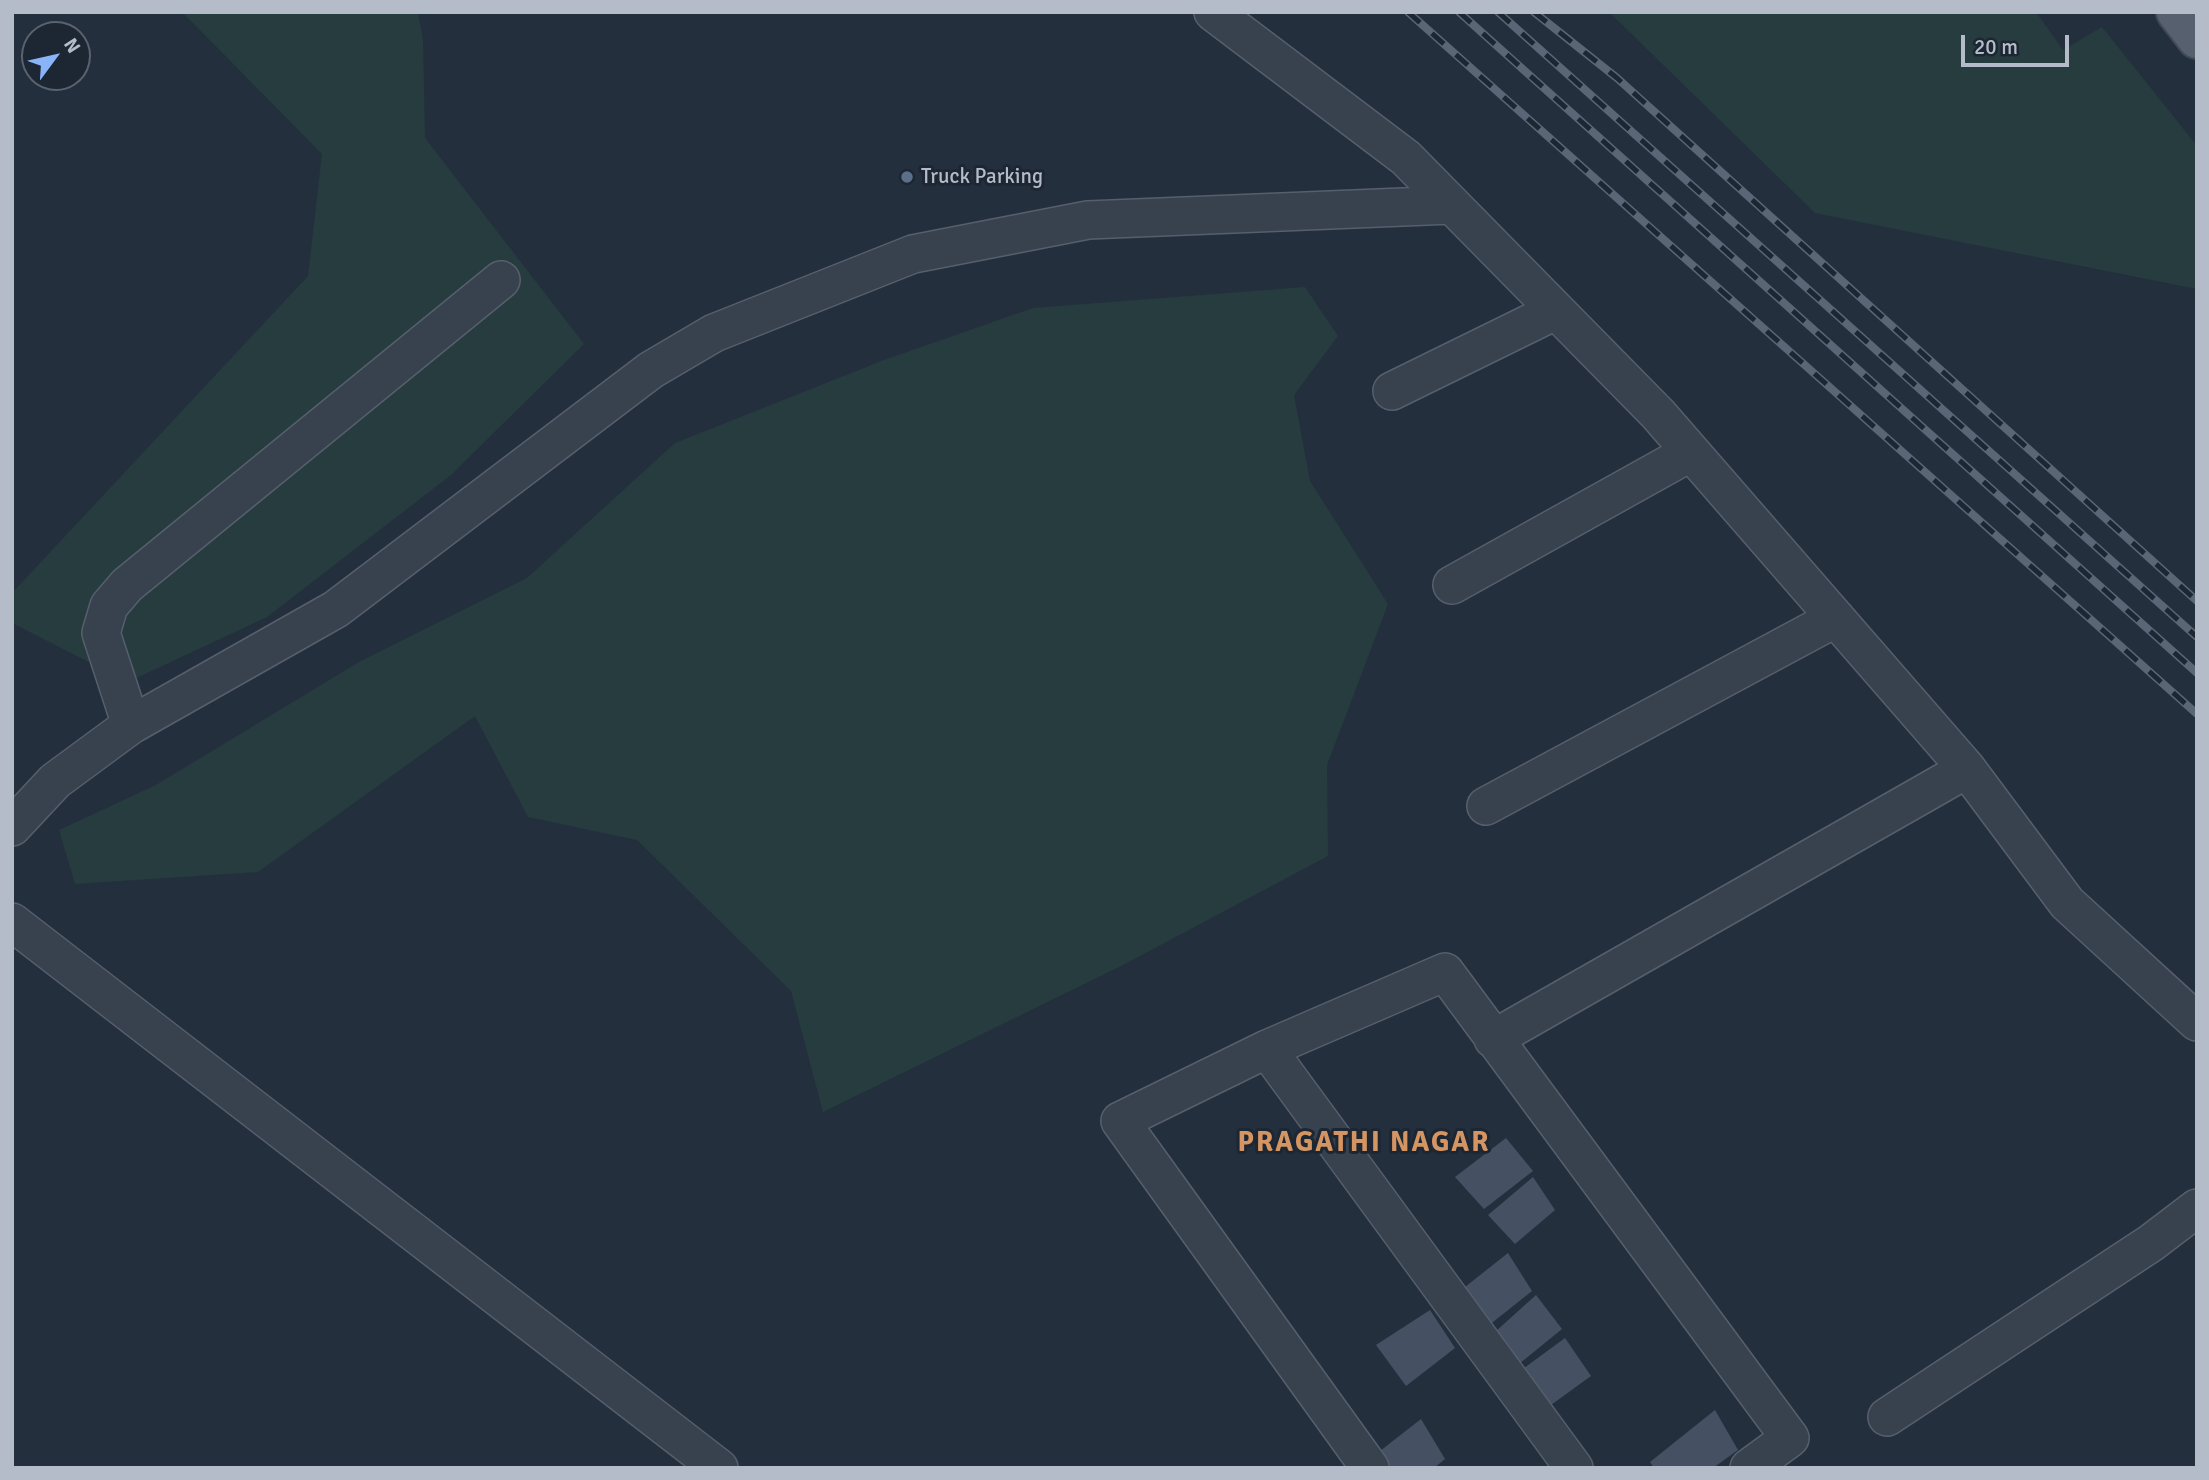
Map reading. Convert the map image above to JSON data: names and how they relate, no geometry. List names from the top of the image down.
{
  "districts": ["PRAGATHI NAGAR"],
  "places": ["Truck Parking"],
  "scale_bar": "20 m",
  "north": "top right"
}
